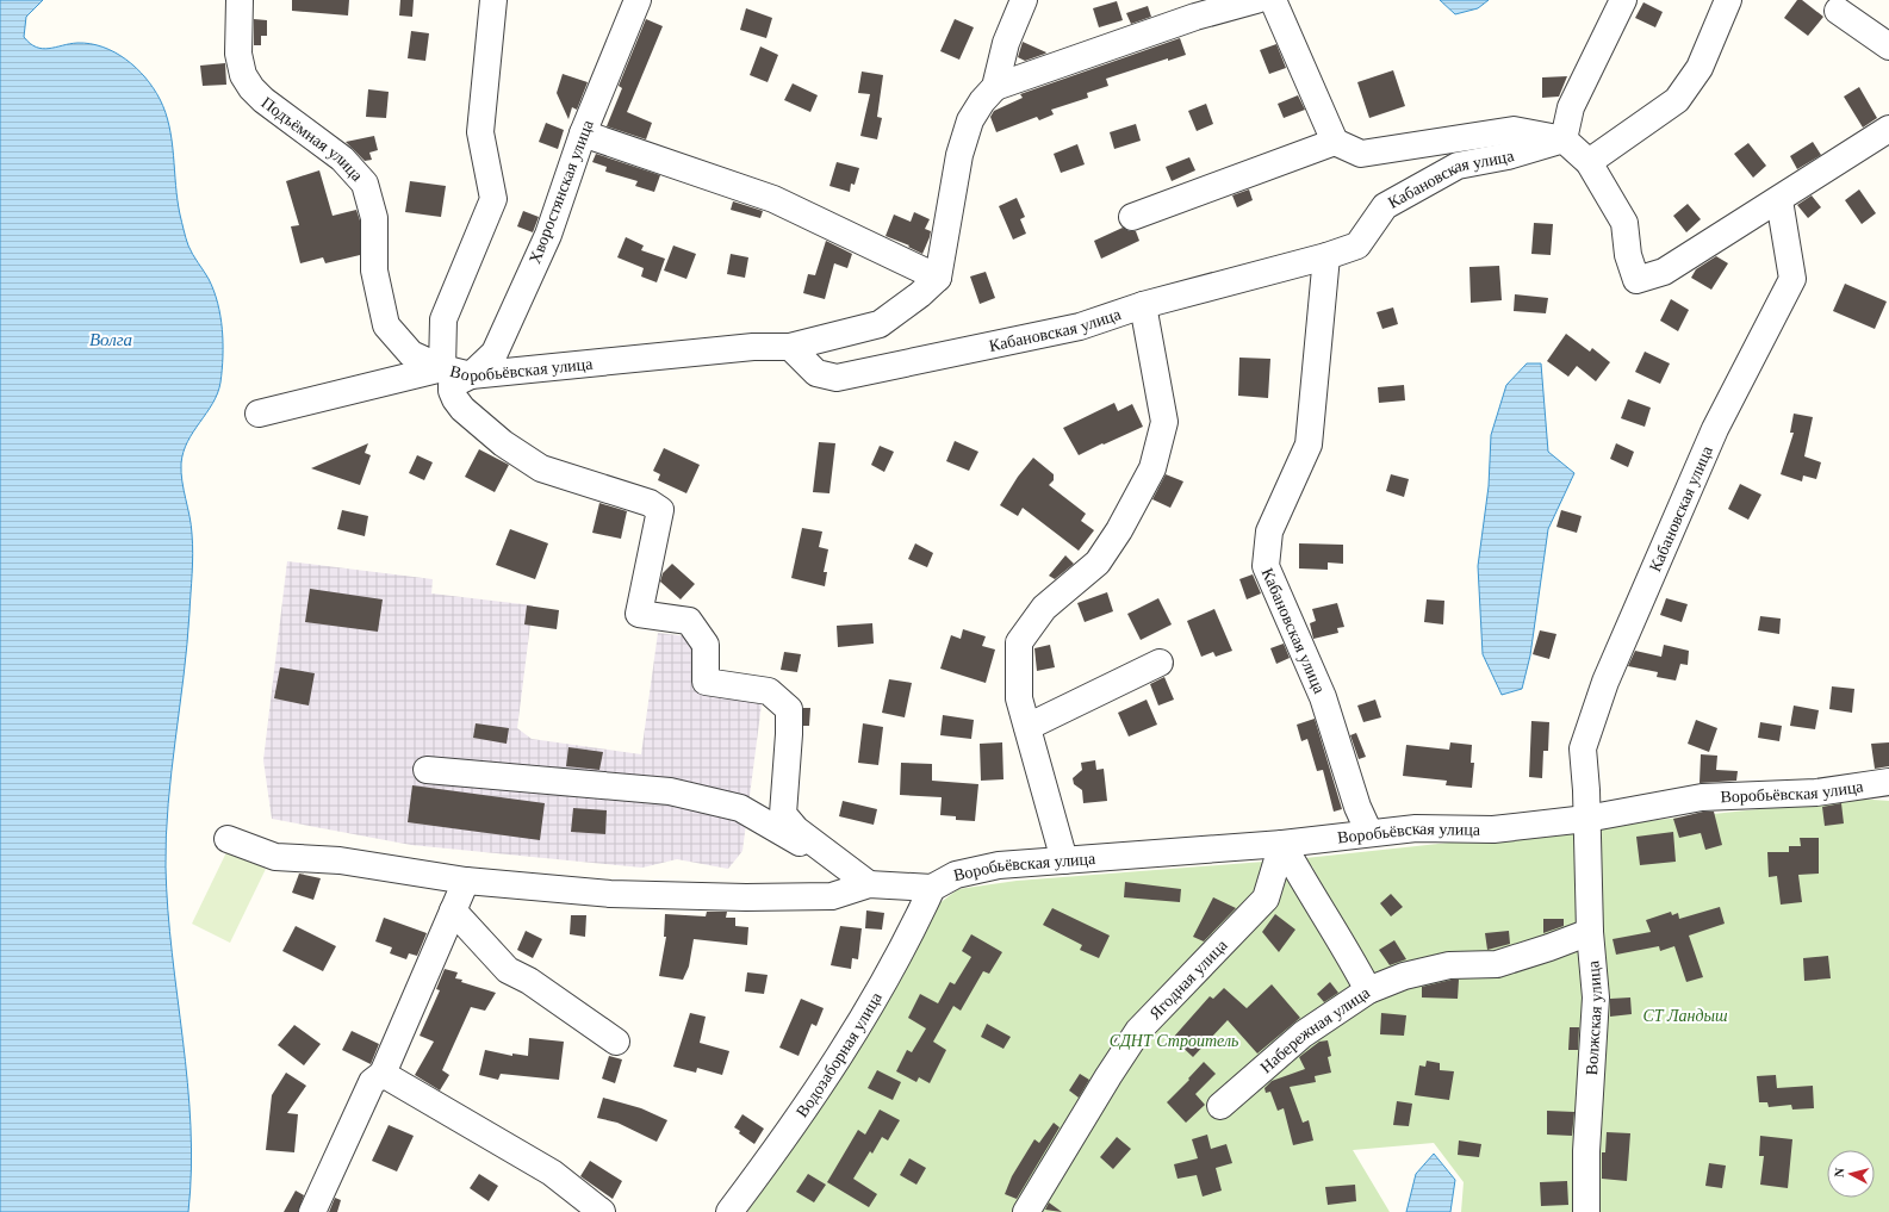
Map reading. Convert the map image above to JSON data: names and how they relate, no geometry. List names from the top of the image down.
{
  "streets": {
    "street": [
      "Подъёмная улица",
      "Кабановская улица",
      "Хворостянская улица",
      "Воробьёвская улица",
      "Ягодная улица",
      "Волжская улица",
      "Набережная улица",
      "Водозаборная улица"
    ]
  },
  "crossings": [
    ["Подъёмная улица", "Воробьёвская улица"],
    ["Кабановская улица", "Воробьёвская улица"],
    ["Кабановская улица", "Волжская улица"],
    ["Хворостянская улица", "Воробьёвская улица"],
    ["Воробьёвская улица", "Ягодная улица"],
    ["Воробьёвская улица", "Волжская улица"],
    ["Воробьёвская улица", "Набережная улица"],
    ["Воробьёвская улица", "Водозаборная улица"],
    ["Ягодная улица", "Набережная улица"]
  ],
  "water": ["Волга"],
  "parks": ["СТ Ландыш", "СДНТ Строитель"],
  "north": "left"
}
